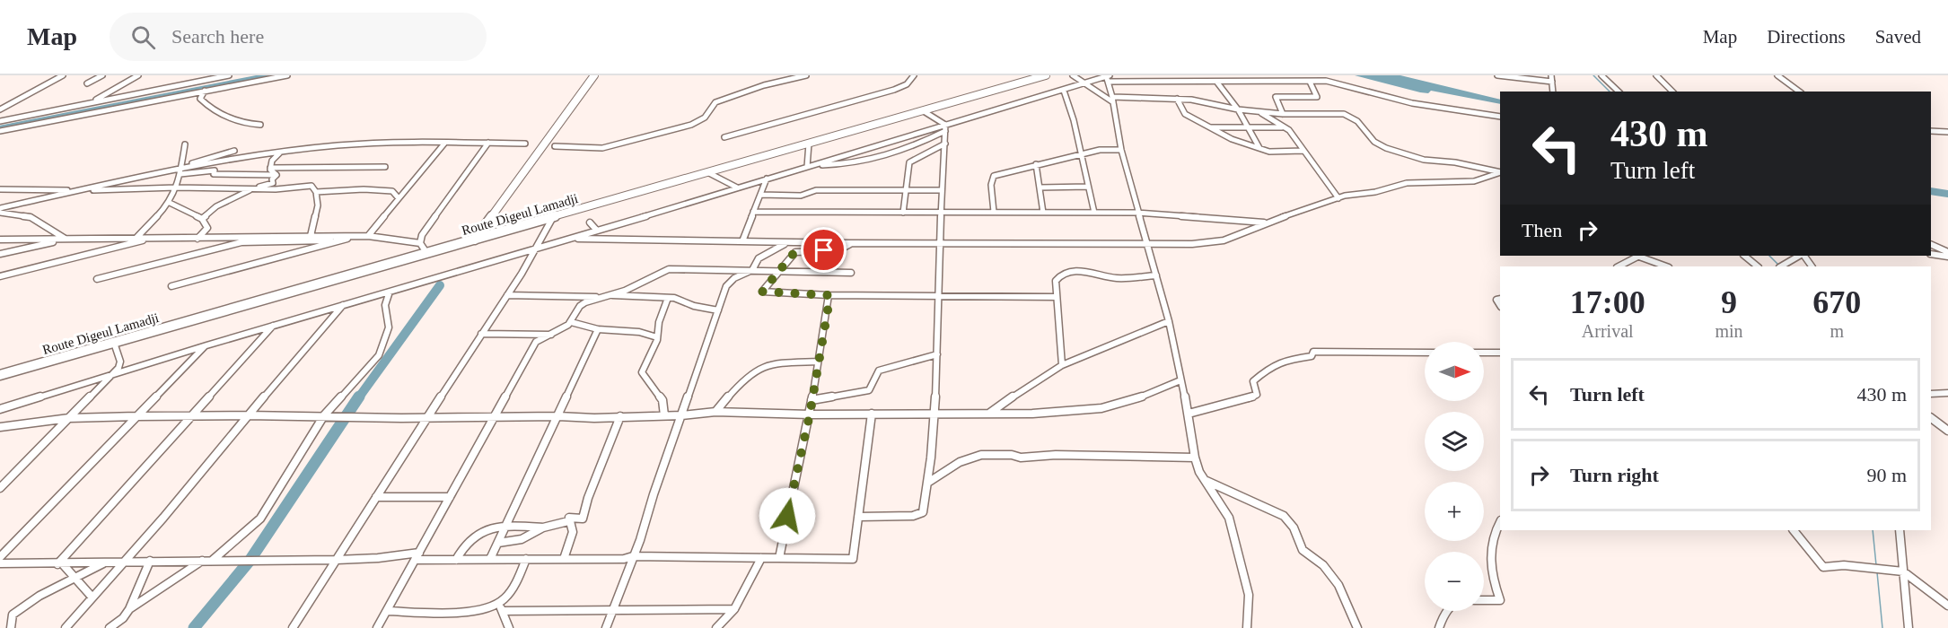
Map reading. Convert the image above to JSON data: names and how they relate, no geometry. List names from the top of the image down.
{
  "streets": {
    "main road": ["Route Digeul Lamadji"]
  },
  "north": "right",
  "page": {
    "header": "Map",
    "search": "Search here",
    "nav": ["Map", "Directions", "Saved"],
    "turn": ["430 m", "Turn left"],
    "then": "Then",
    "eta": [
      "17:00",
      "Arrival",
      "9",
      "min",
      "670",
      "m"
    ],
    "map_buttons": ["+", "−"],
    "list": [
      {
        "name": "Turn left",
        "value": "430 m"
      },
      {
        "name": "Turn right",
        "value": "90 m"
      }
    ]
  }
}
